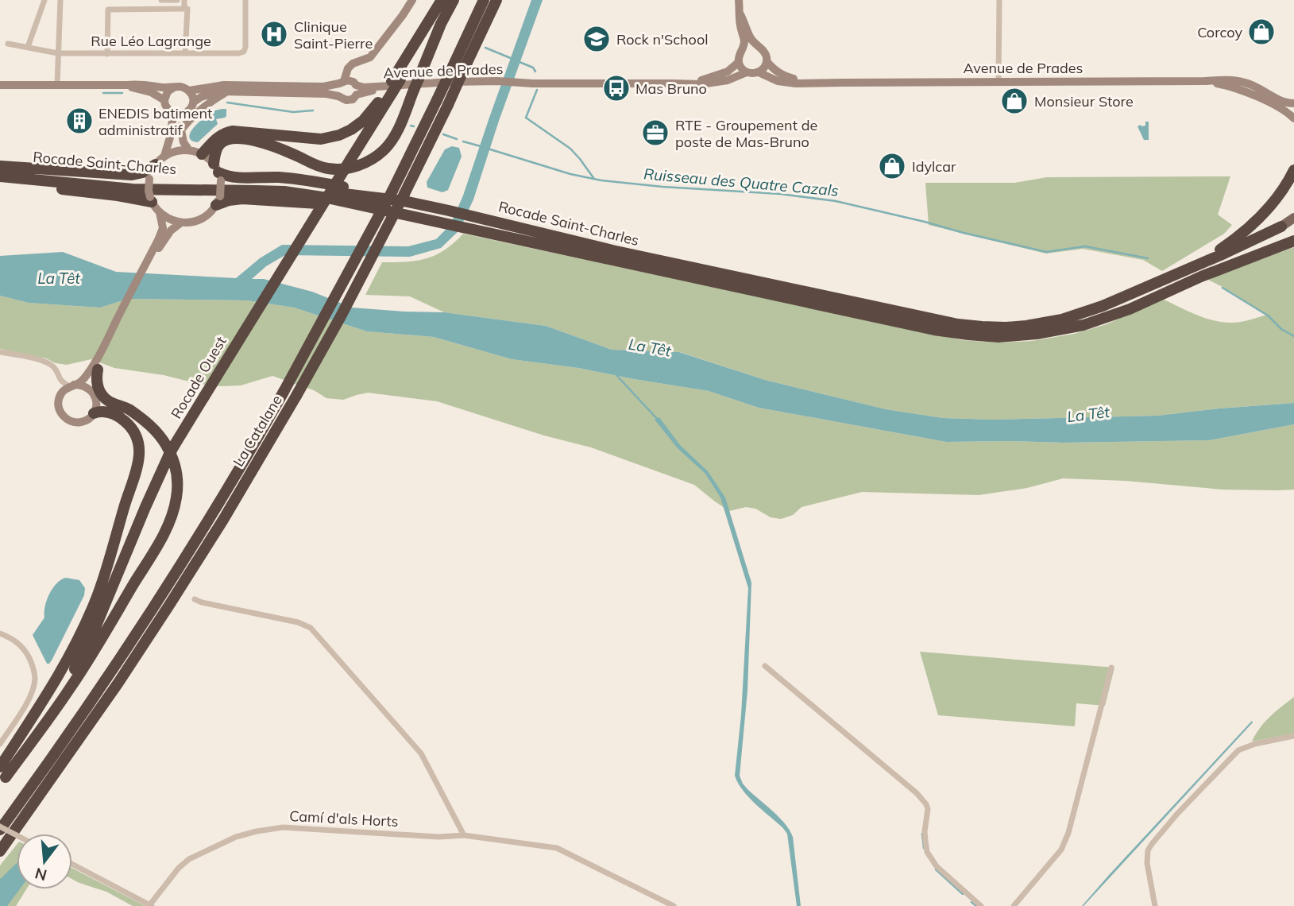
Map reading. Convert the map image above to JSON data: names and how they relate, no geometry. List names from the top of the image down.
{
  "streets": {
    "highway": ["Rocade Saint-Charles", "Rocade Ouest", "La Catalane"],
    "main road": ["Avenue de Prades"],
    "street": ["Rue Léo Lagrange", "Camí d'als Horts"]
  },
  "crossings": [
    ["Avenue de Prades", "Rocade Ouest"],
    ["Rocade Saint-Charles", "La Catalane"]
  ],
  "water": ["Ruisseau des Quatre Cazals", "La Têt"],
  "places": {
    "shop": ["Corcoy", "Monsieur Store", "Idylcar"],
    "hospital": ["Clinique Saint-Pierre"],
    "school or university": ["Rock n'School"],
    "bus stop": ["Mas Bruno"],
    "building": ["ENEDIS batiment administratif"],
    "office": ["RTE - Groupement de poste de Mas-Bruno"]
  },
  "north": "bottom"
}
